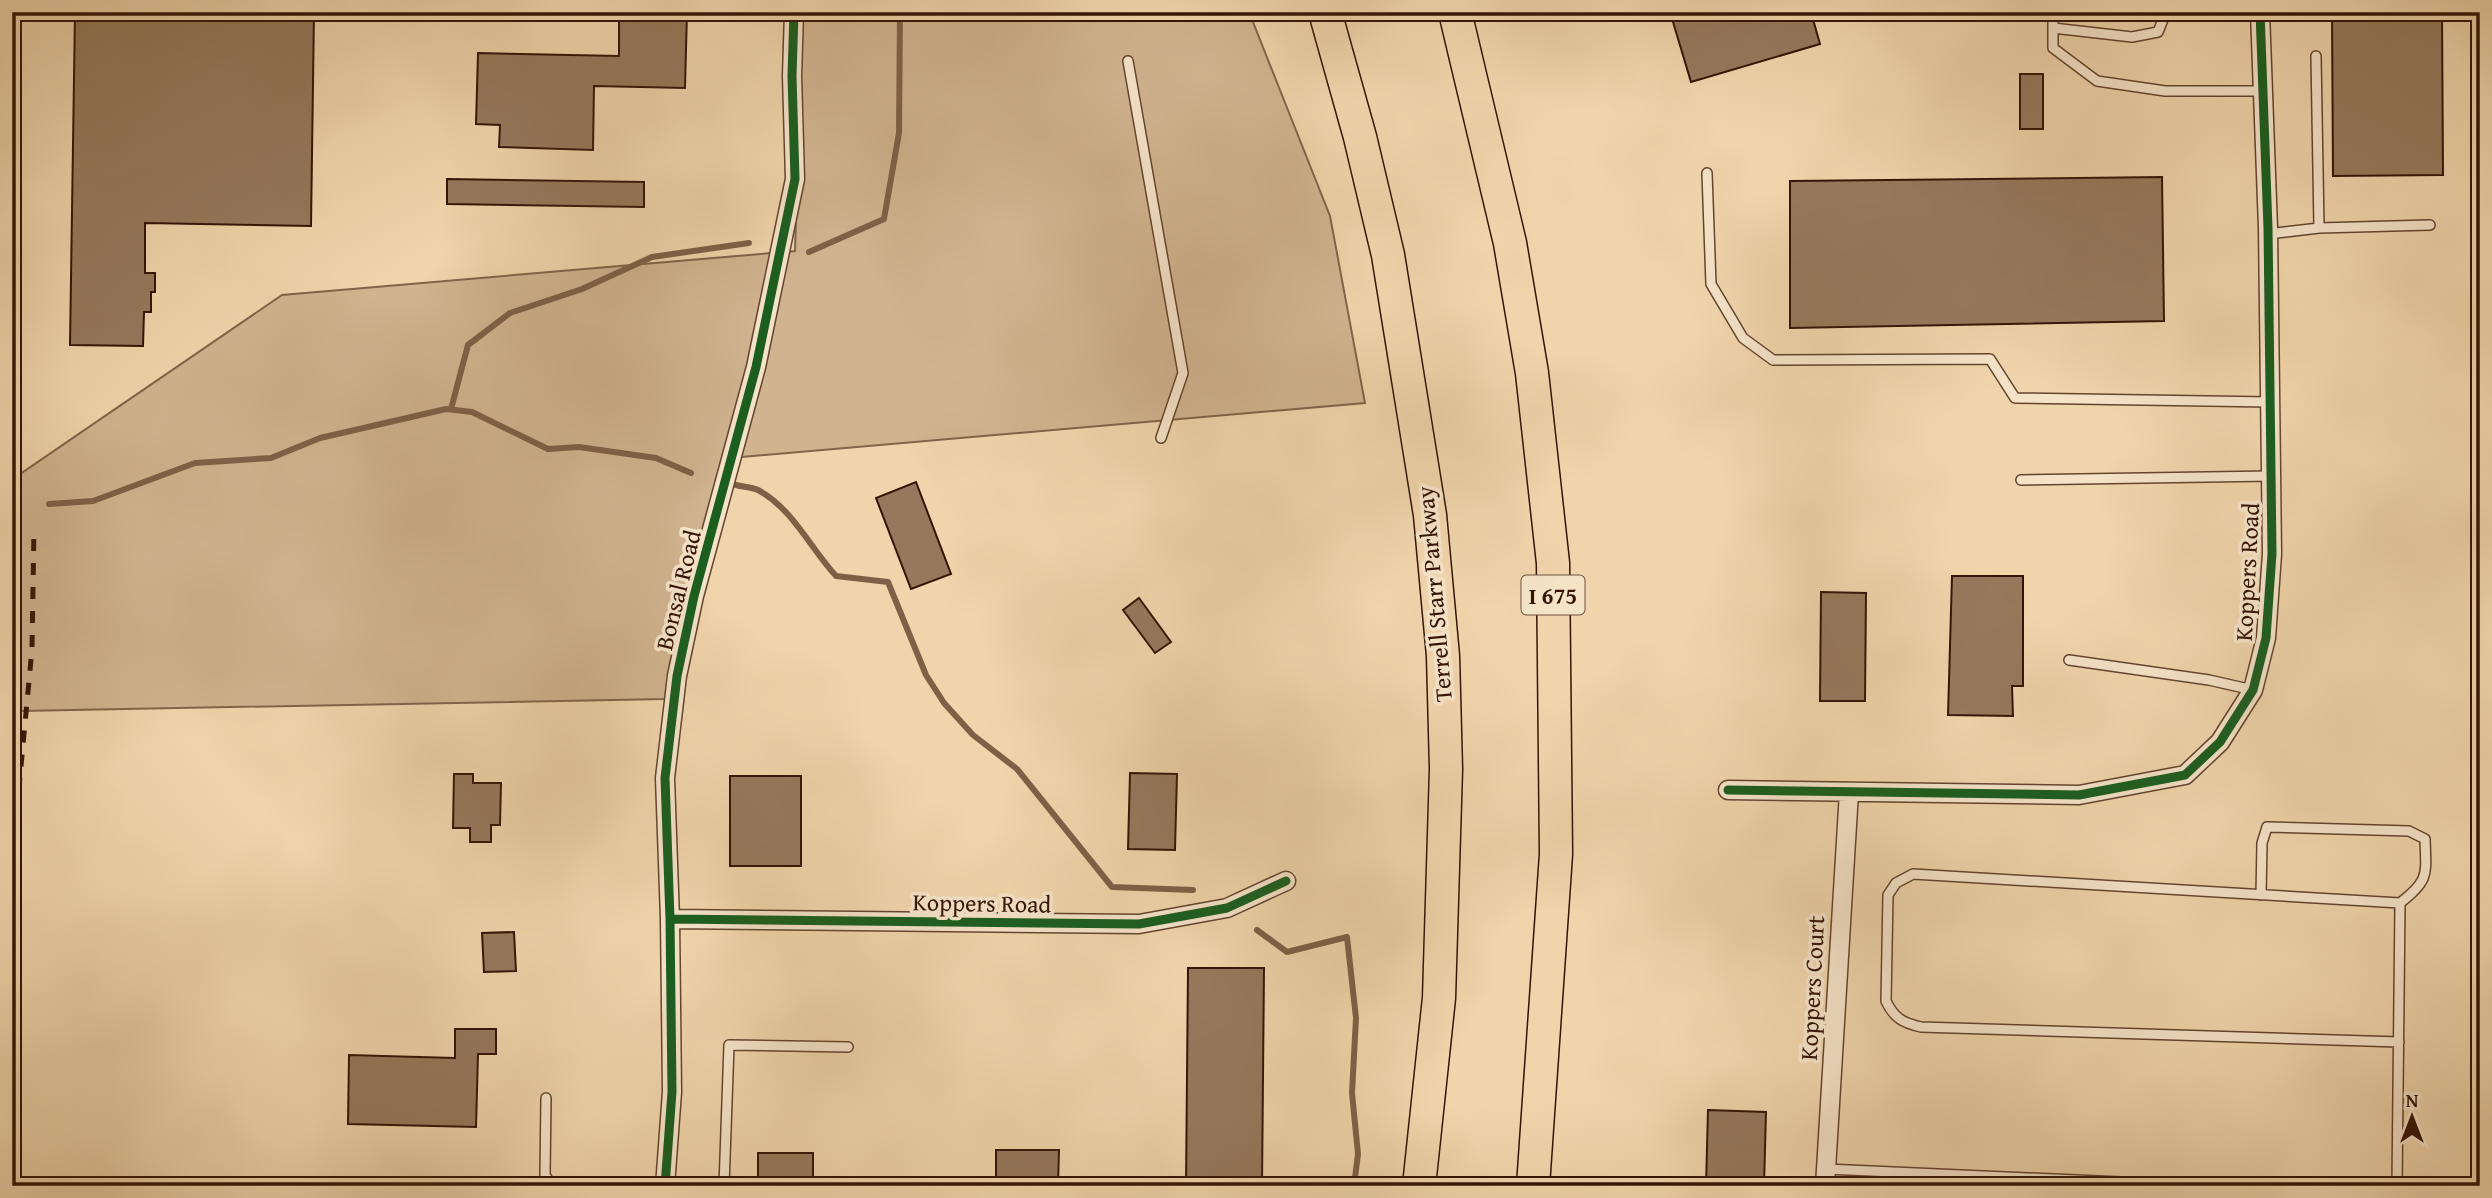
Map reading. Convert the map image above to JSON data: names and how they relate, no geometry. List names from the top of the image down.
{
  "streets": {
    "highway": ["Terrell Starr Parkway", "I 675"],
    "street": ["Koppers Road", "Bonsal Road", "Koppers Court"]
  },
  "crossings": [
    ["Koppers Road", "Bonsal Road"],
    ["Koppers Road", "Koppers Court"]
  ],
  "north": "top"
}
